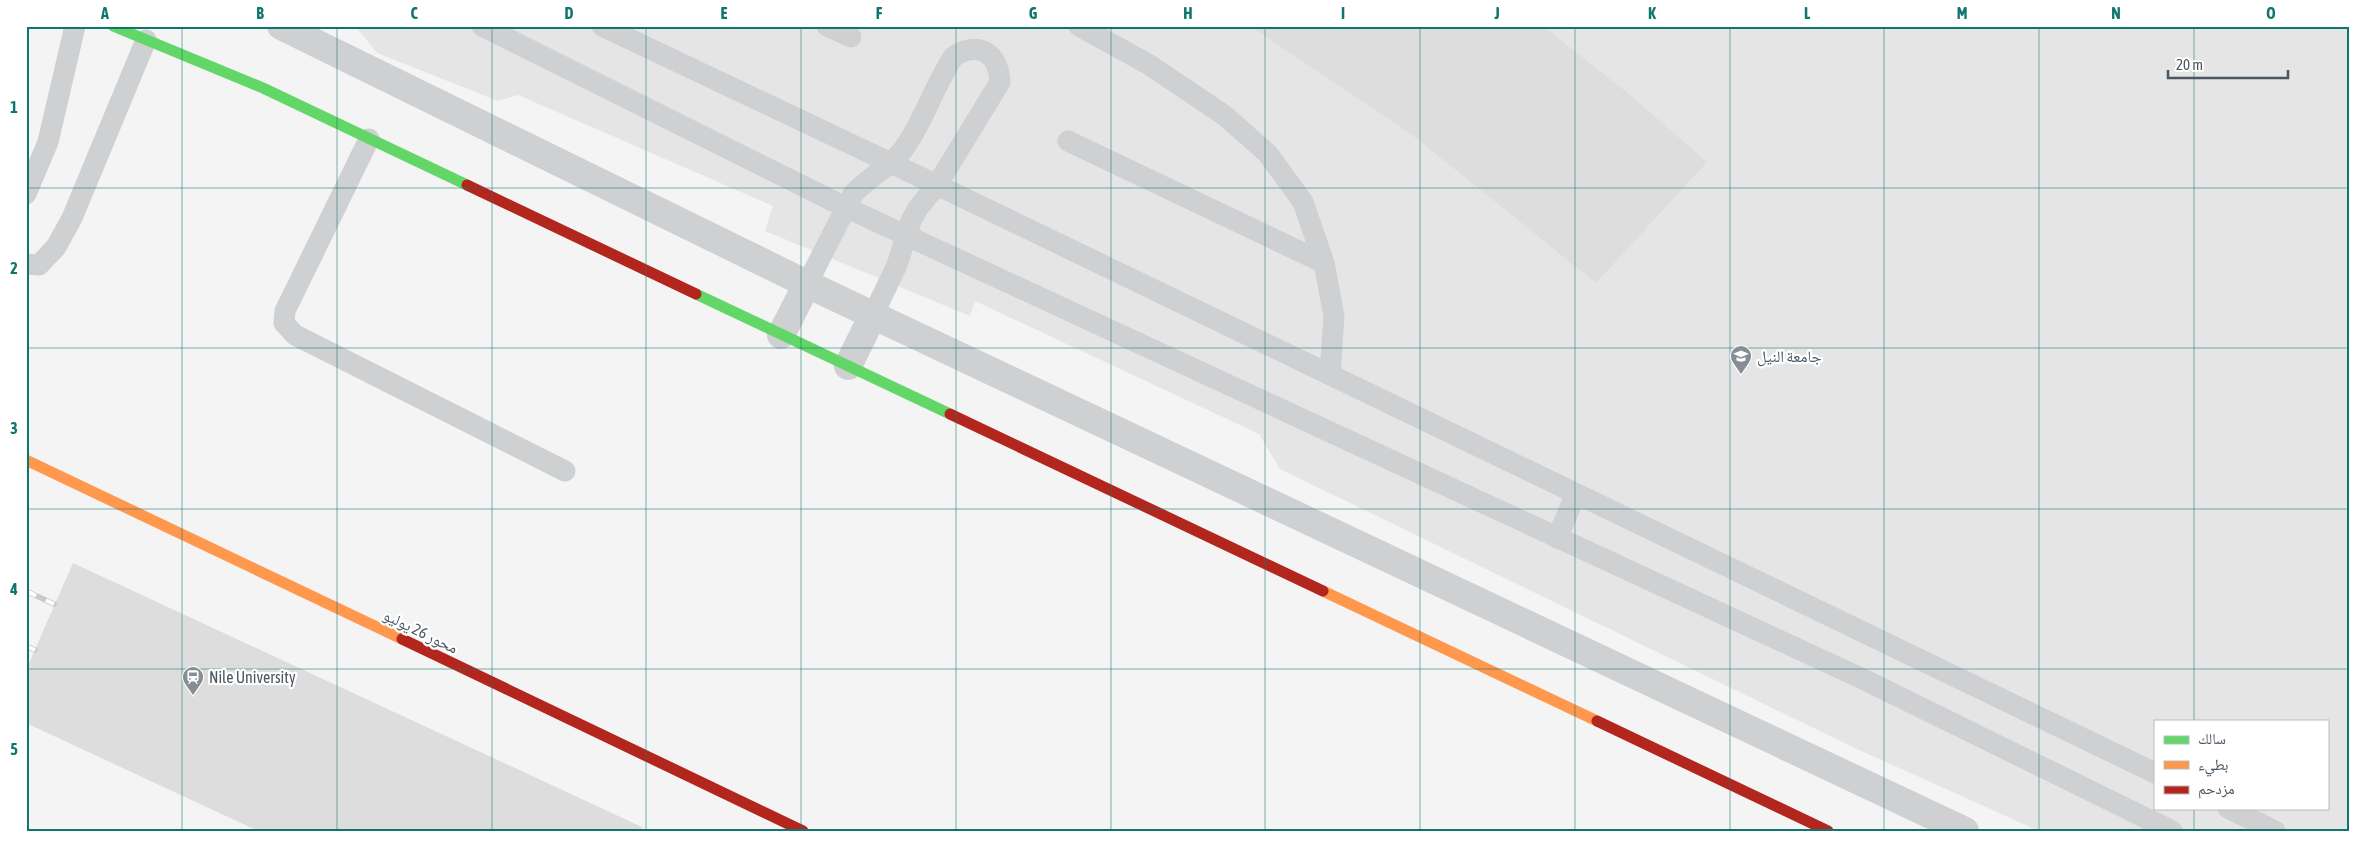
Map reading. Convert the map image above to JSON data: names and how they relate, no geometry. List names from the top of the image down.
{
  "streets": {
    "main road": ["محور 26 يوليو"]
  },
  "places": {
    "school or university": ["جامعة النيل"],
    "station": ["Nile University"]
  },
  "legend": ["سالك", "بطيء", "مزدحم"],
  "scale_bar": "20 m",
  "grid": {
    "columns": [
      "A",
      "B",
      "C",
      "D",
      "E",
      "F",
      "G",
      "H",
      "I",
      "J",
      "K",
      "L",
      "M",
      "N",
      "O"
    ],
    "rows": [
      "1",
      "2",
      "3",
      "4",
      "5"
    ]
  }
}
